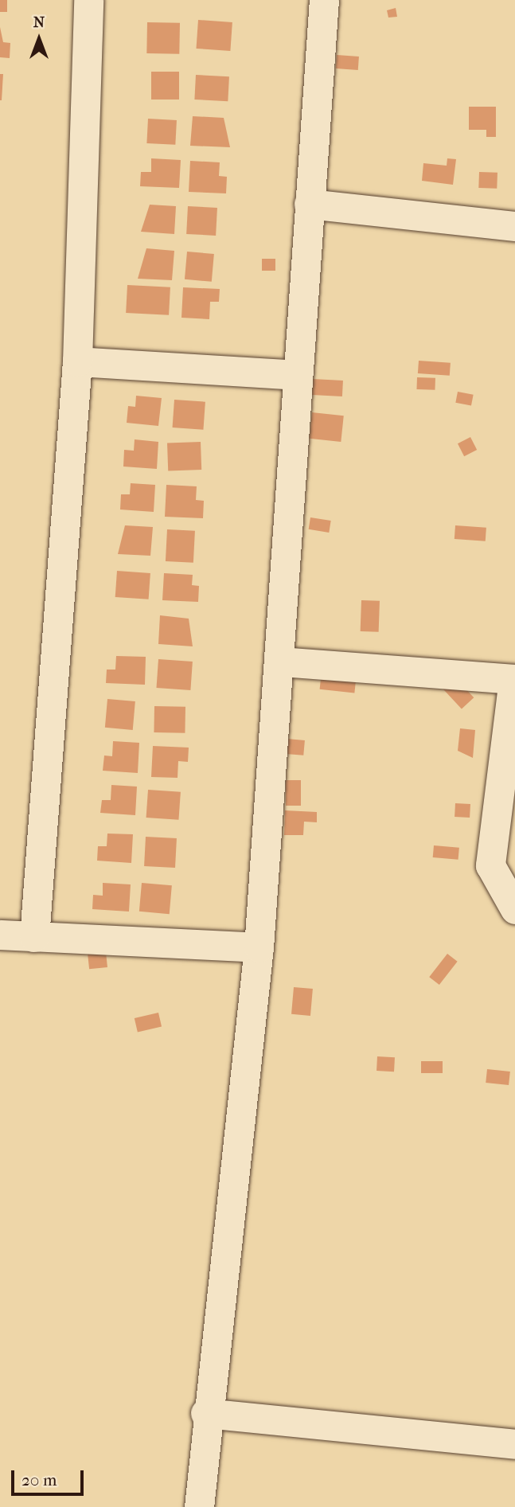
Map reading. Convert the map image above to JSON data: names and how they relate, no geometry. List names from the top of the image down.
{
  "scale_bar": "20 m",
  "north": "top"
}
